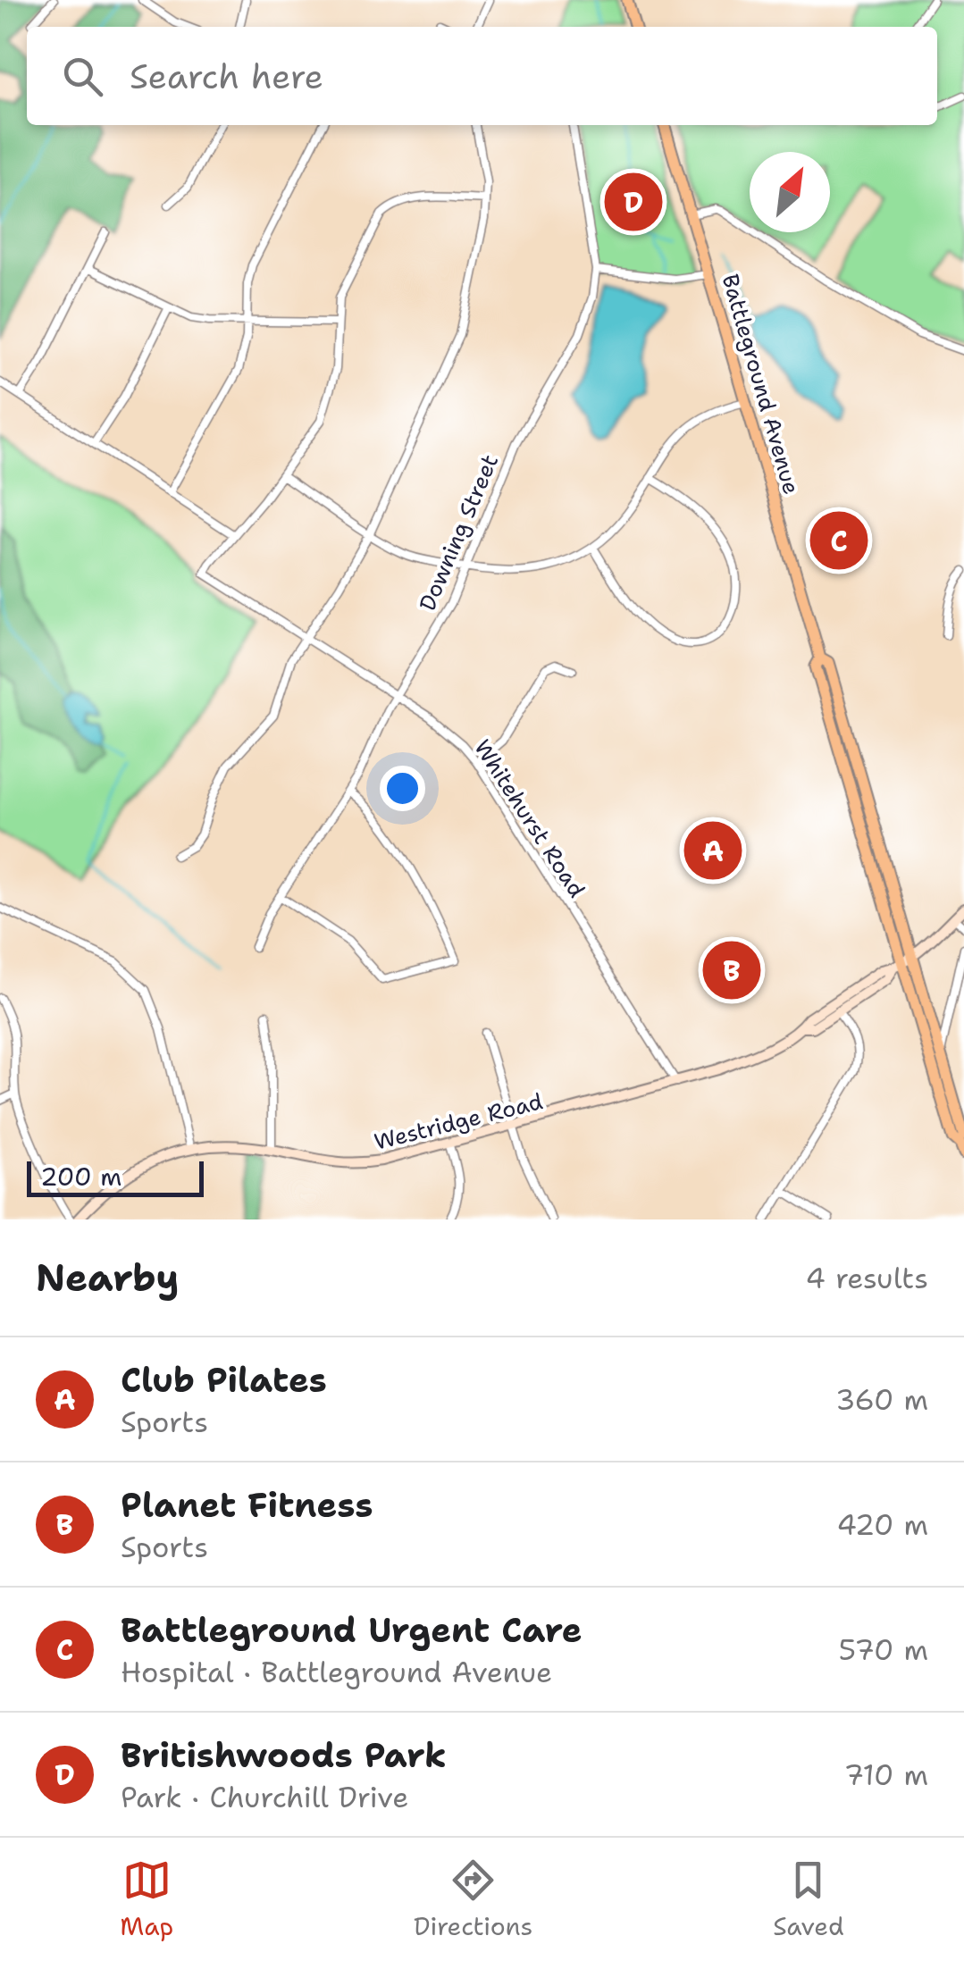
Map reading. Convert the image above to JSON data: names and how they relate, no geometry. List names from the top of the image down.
{
  "streets": {
    "main road": ["Battleground Avenue", "Westridge Road"],
    "street": ["Downing Street", "Whitehurst Road"]
  },
  "crossings": [
    ["Battleground Avenue", "Westridge Road"],
    ["Downing Street", "Whitehurst Road"],
    ["Whitehurst Road", "Westridge Road"]
  ],
  "scale_bar": "200 m",
  "north": "top right",
  "page": {
    "search": "Search here",
    "pins": [
      "D",
      "C",
      "A",
      "B"
    ],
    "scale": "200 m",
    "heading": ["Nearby", "4 results"],
    "list": [
      {
        "mark": "A",
        "name": "Club Pilates",
        "note": "Sports",
        "value": "360 m"
      },
      {
        "mark": "B",
        "name": "Planet Fitness",
        "note": "Sports",
        "value": "420 m"
      },
      {
        "mark": "C",
        "name": "Battleground Urgent Care",
        "note": "Hospital · Battleground Avenue",
        "value": "570 m"
      },
      {
        "mark": "D",
        "name": "Britishwoods Park",
        "note": "Park · Churchill Drive",
        "value": "710 m"
      }
    ],
    "nav": ["Map", "Directions", "Saved"]
  }
}
